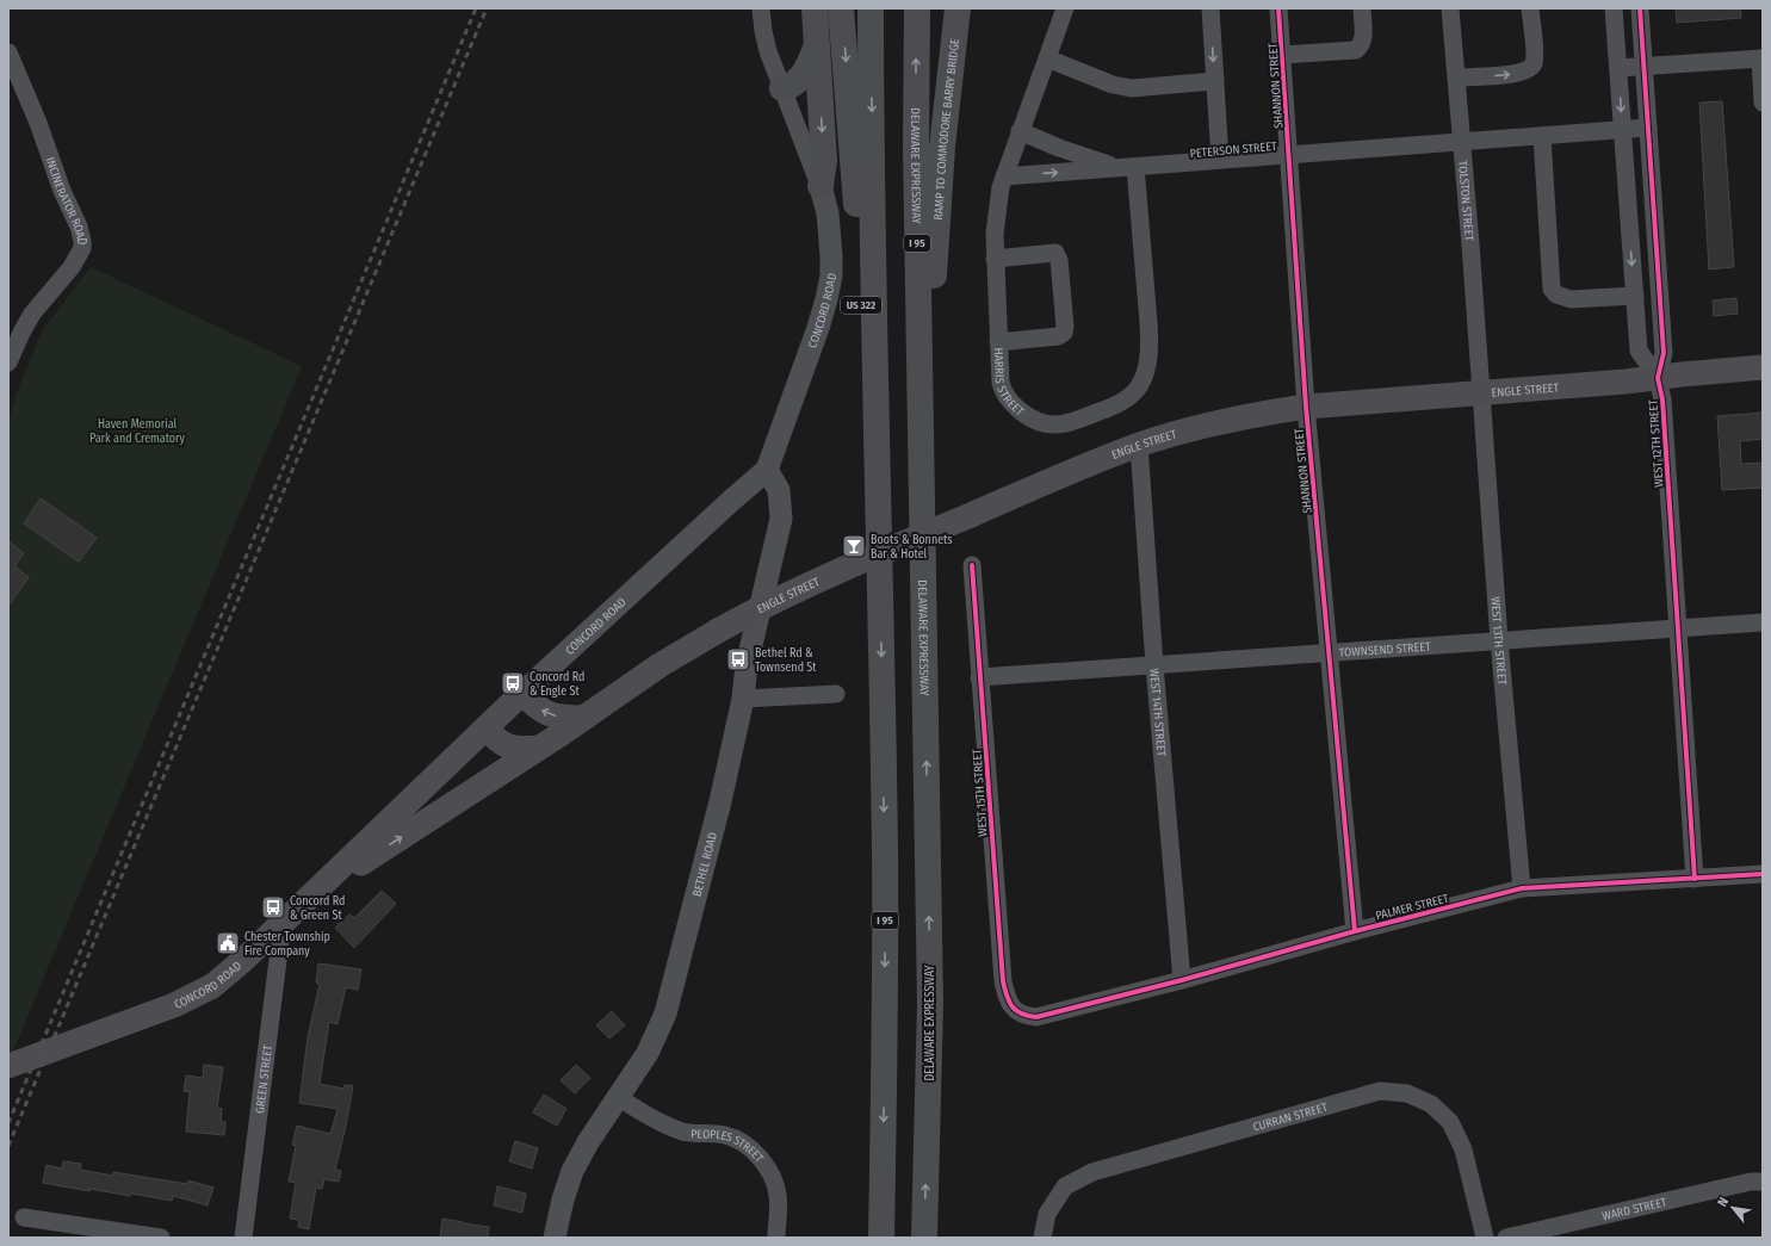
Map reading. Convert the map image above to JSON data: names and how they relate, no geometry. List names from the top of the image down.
{
  "streets": {
    "highway": [
      "RAMP TO COMMODORE BARRY BRIDGE",
      "DELAWARE EXPRESSWAY",
      "I 95",
      "US 322"
    ],
    "main road": ["CONCORD ROAD", "ENGLE STREET"],
    "street": [
      "SHANNON STREET",
      "PETERSON STREET",
      "INCINERATOR ROAD",
      "TOLSTON STREET",
      "HARRIS STREET",
      "WEST 12TH STREET",
      "WEST 13TH STREET",
      "TOWNSEND STREET",
      "WEST 14TH STREET",
      "WEST 15TH STREET",
      "BETHEL ROAD",
      "PALMER STREET",
      "GREEN STREET",
      "CURRAN STREET",
      "PEOPLES STREET",
      "WARD STREET"
    ]
  },
  "crossings": [
    ["SHANNON STREET", "PETERSON STREET"],
    ["SHANNON STREET", "ENGLE STREET"],
    ["SHANNON STREET", "TOWNSEND STREET"],
    ["SHANNON STREET", "PALMER STREET"],
    ["RAMP TO COMMODORE BARRY BRIDGE", "DELAWARE EXPRESSWAY"],
    ["PETERSON STREET", "TOLSTON STREET"],
    ["PETERSON STREET", "HARRIS STREET"],
    ["PETERSON STREET", "WEST 12TH STREET"],
    ["TOLSTON STREET", "ENGLE STREET"],
    ["TOLSTON STREET", "WEST 13TH STREET"],
    ["I 95", "US 322"],
    ["CONCORD ROAD", "ENGLE STREET"],
    ["CONCORD ROAD", "BETHEL ROAD"],
    ["CONCORD ROAD", "GREEN STREET"],
    ["ENGLE STREET", "WEST 12TH STREET"],
    ["ENGLE STREET", "WEST 13TH STREET"],
    ["ENGLE STREET", "WEST 14TH STREET"],
    ["WEST 12TH STREET", "TOWNSEND STREET"],
    ["WEST 12TH STREET", "PALMER STREET"],
    ["WEST 13TH STREET", "TOWNSEND STREET"],
    ["WEST 13TH STREET", "PALMER STREET"],
    ["TOWNSEND STREET", "WEST 14TH STREET"],
    ["TOWNSEND STREET", "WEST 15TH STREET"],
    ["WEST 14TH STREET", "PALMER STREET"],
    ["WEST 15TH STREET", "PALMER STREET"],
    ["BETHEL ROAD", "PEOPLES STREET"]
  ],
  "parks": ["Haven Memorial Park and Crematory"],
  "places": {
    "bar": ["Boots & Bonnets Bar & Hotel"],
    "bus stop": ["Bethel Rd & Townsend St", "Concord Rd & Engle St", "Concord Rd & Green St"],
    "public building": ["Chester Township Fire Company"]
  },
  "north": "top left"
}
